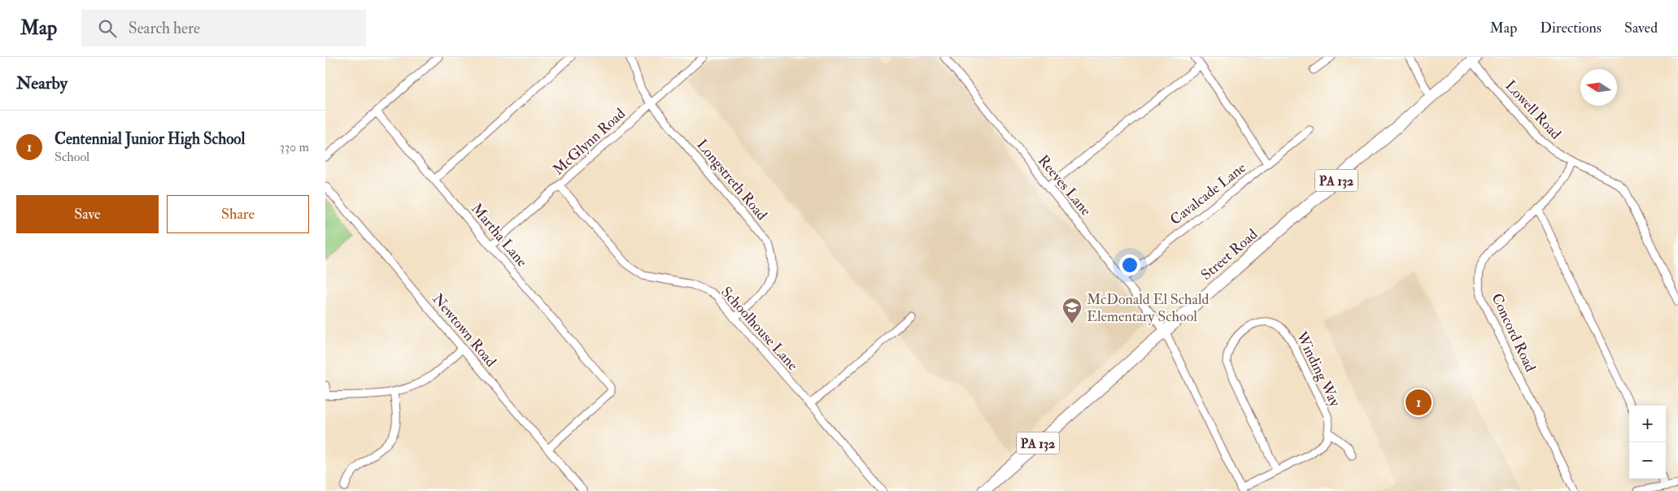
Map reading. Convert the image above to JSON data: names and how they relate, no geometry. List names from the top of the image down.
{
  "streets": {
    "main road": ["PA 132", "Street Road"],
    "street": [
      "Lowell Road",
      "McGlynn Road",
      "Longstreth Road",
      "Reeves Lane",
      "Cavalcade Lane",
      "Martha Lane",
      "Schoolhouse Lane",
      "Newtown Road",
      "Concord Road",
      "Winding Way"
    ]
  },
  "crossings": [
    ["Lowell Road", "Street Road"],
    ["Lowell Road", "Concord Road"],
    ["McGlynn Road", "Longstreth Road"],
    ["McGlynn Road", "Martha Lane"],
    ["McGlynn Road", "Schoolhouse Lane"],
    ["Longstreth Road", "Schoolhouse Lane"],
    ["Reeves Lane", "Cavalcade Lane"],
    ["Reeves Lane", "Street Road"],
    ["Martha Lane", "Newtown Road"]
  ],
  "places": {
    "school or university": ["McDonald El Schald Elementary School"]
  },
  "north": "left",
  "page": {
    "header": "Map",
    "search": "Search here",
    "nav": ["Map", "Directions", "Saved"],
    "heading": "Nearby",
    "list": [
      {
        "mark": "1",
        "name": "Centennial Junior High School",
        "note": "School",
        "value": "330 m"
      }
    ],
    "buttons": ["Save", "Share"],
    "pins": "1",
    "map_buttons": ["+", "−"]
  }
}
